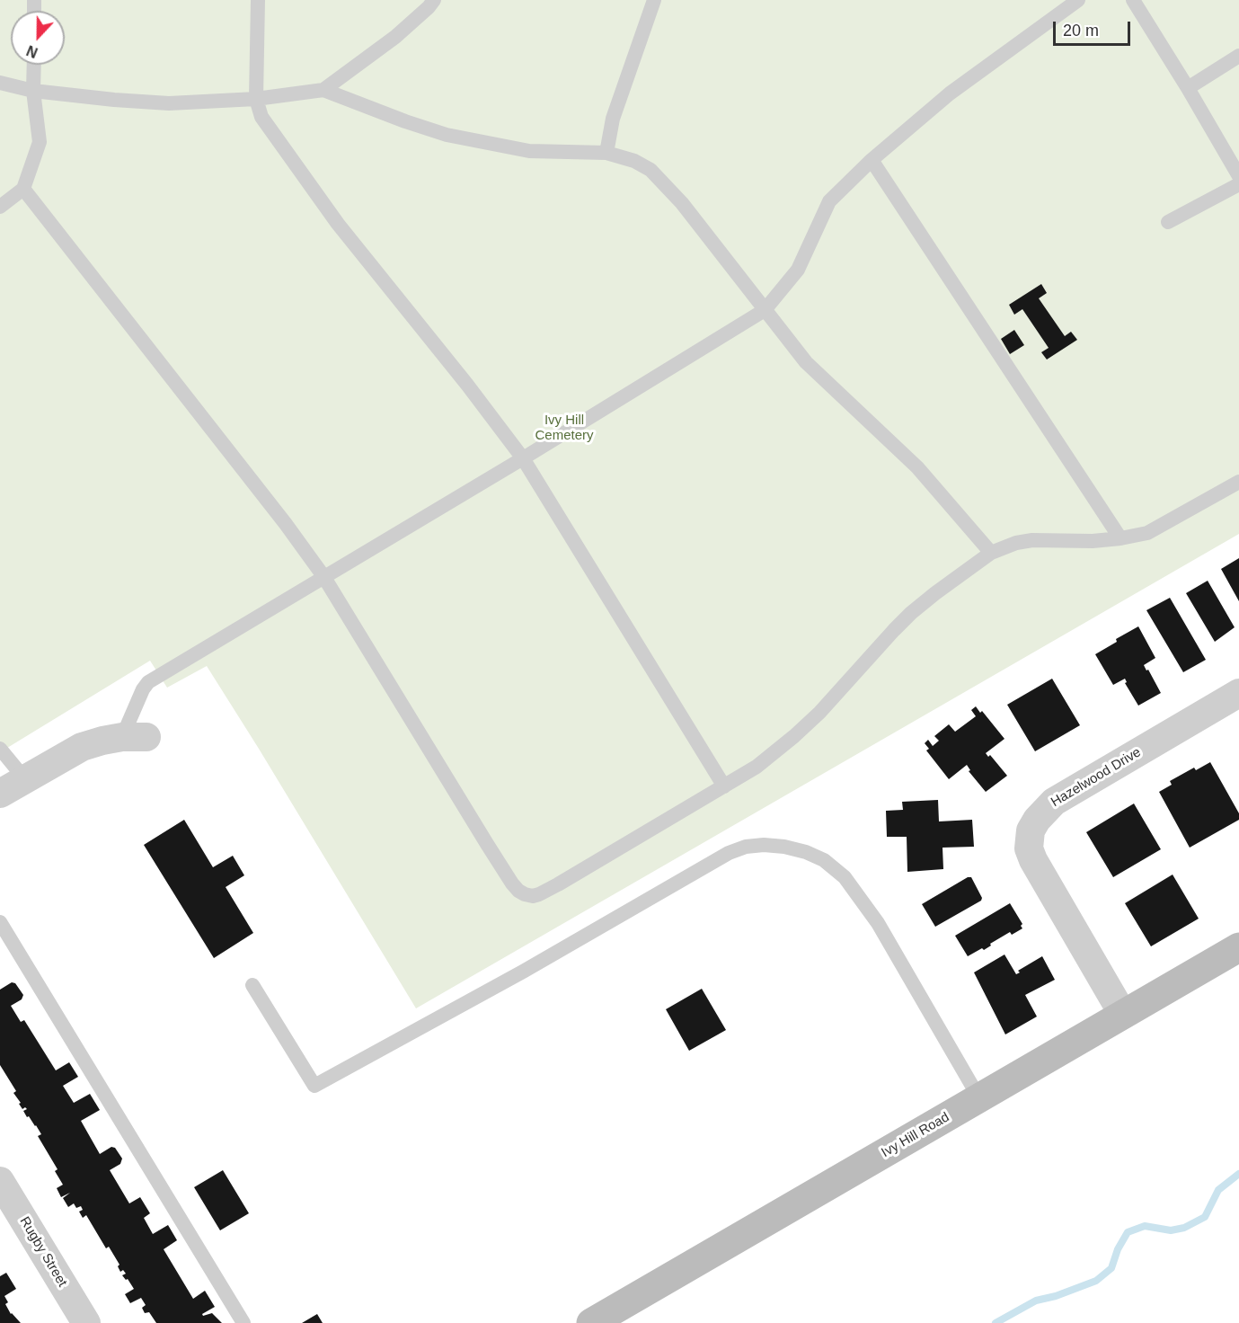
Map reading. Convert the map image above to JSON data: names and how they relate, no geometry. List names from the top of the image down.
{
  "streets": {
    "street": ["Hazelwood Drive", "Ivy Hill Road", "Rugby Street"]
  },
  "crossings": [
    ["Hazelwood Drive", "Ivy Hill Road"]
  ],
  "parks": ["Ivy Hill Cemetery"],
  "scale_bar": "20 m",
  "north": "bottom"
}
